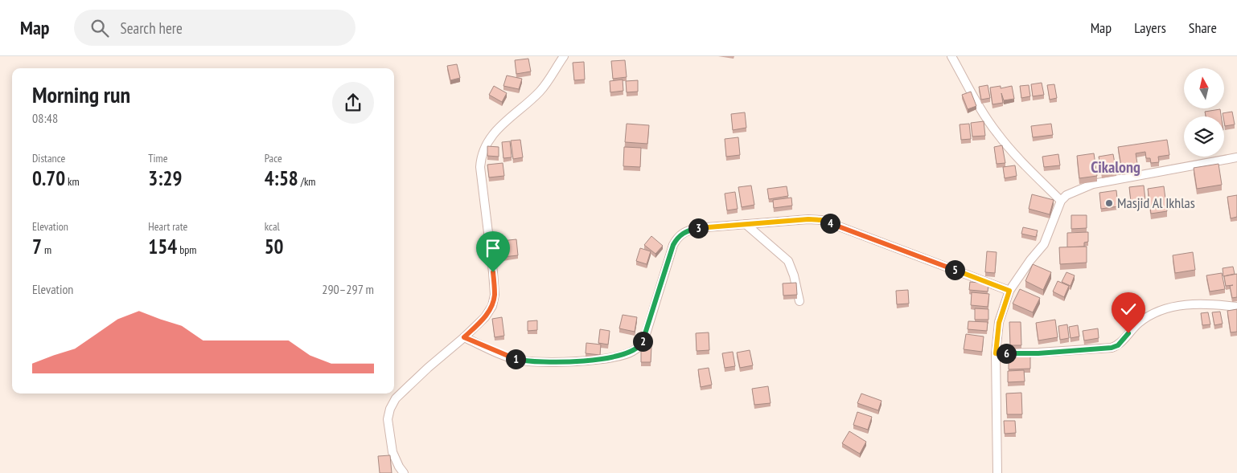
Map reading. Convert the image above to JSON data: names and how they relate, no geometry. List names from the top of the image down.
{
  "districts": ["Cikalong"],
  "places": ["Masjid Al Ikhlas"],
  "north": "top",
  "page": {
    "header": "Map",
    "search": "Search here",
    "nav": ["Map", "Layers", "Share"],
    "heading": ["Morning run", "08:48"],
    "stats": [
      ["Distance", "0.70 km"],
      ["Time", "3:29"],
      ["Pace", "4:58 /km"],
      ["Elevation", "7 m"],
      ["Heart rate", "154 bpm"],
      ["kcal", "50"]
    ],
    "pins": [
      "4",
      "3",
      "5",
      "2",
      "6",
      "1"
    ],
    "chart": ["Elevation", "290–297 m"]
  }
}
